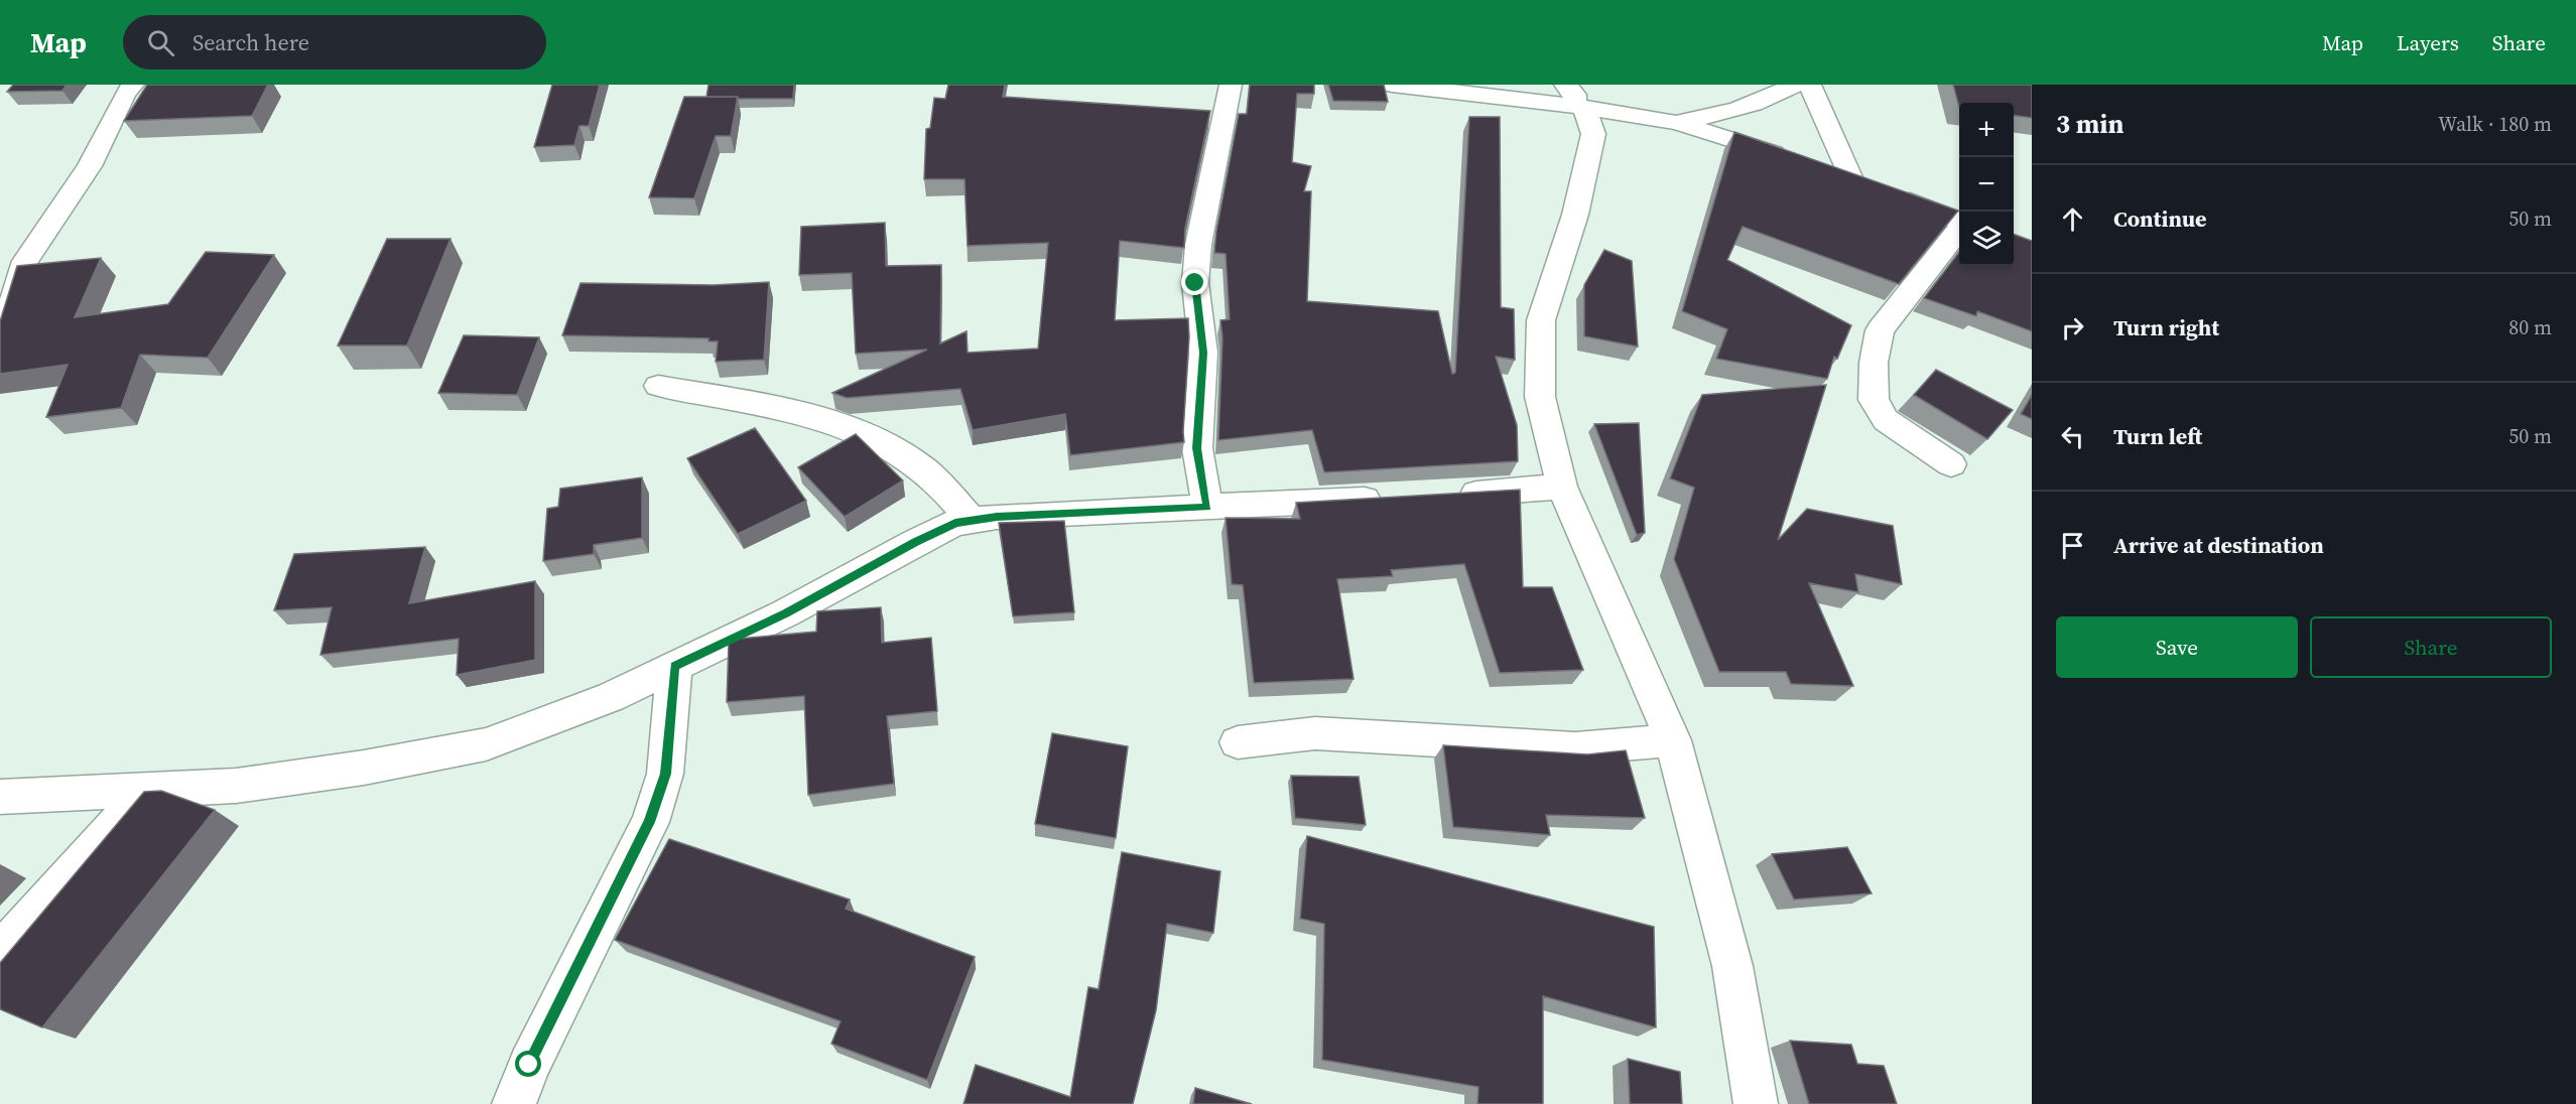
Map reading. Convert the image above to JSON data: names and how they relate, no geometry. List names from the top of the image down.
{
  "page": {
    "header": "Map",
    "search": "Search here",
    "nav": ["Map", "Layers", "Share"],
    "heading": ["3 min", "Walk · 180 m"],
    "map_buttons": ["+", "−"],
    "list": [
      ["Continue", "50 m"],
      ["Turn right", "80 m"],
      ["Turn left", "50 m"],
      "Arrive at destination"
    ],
    "buttons": ["Save", "Share"]
  }
}
